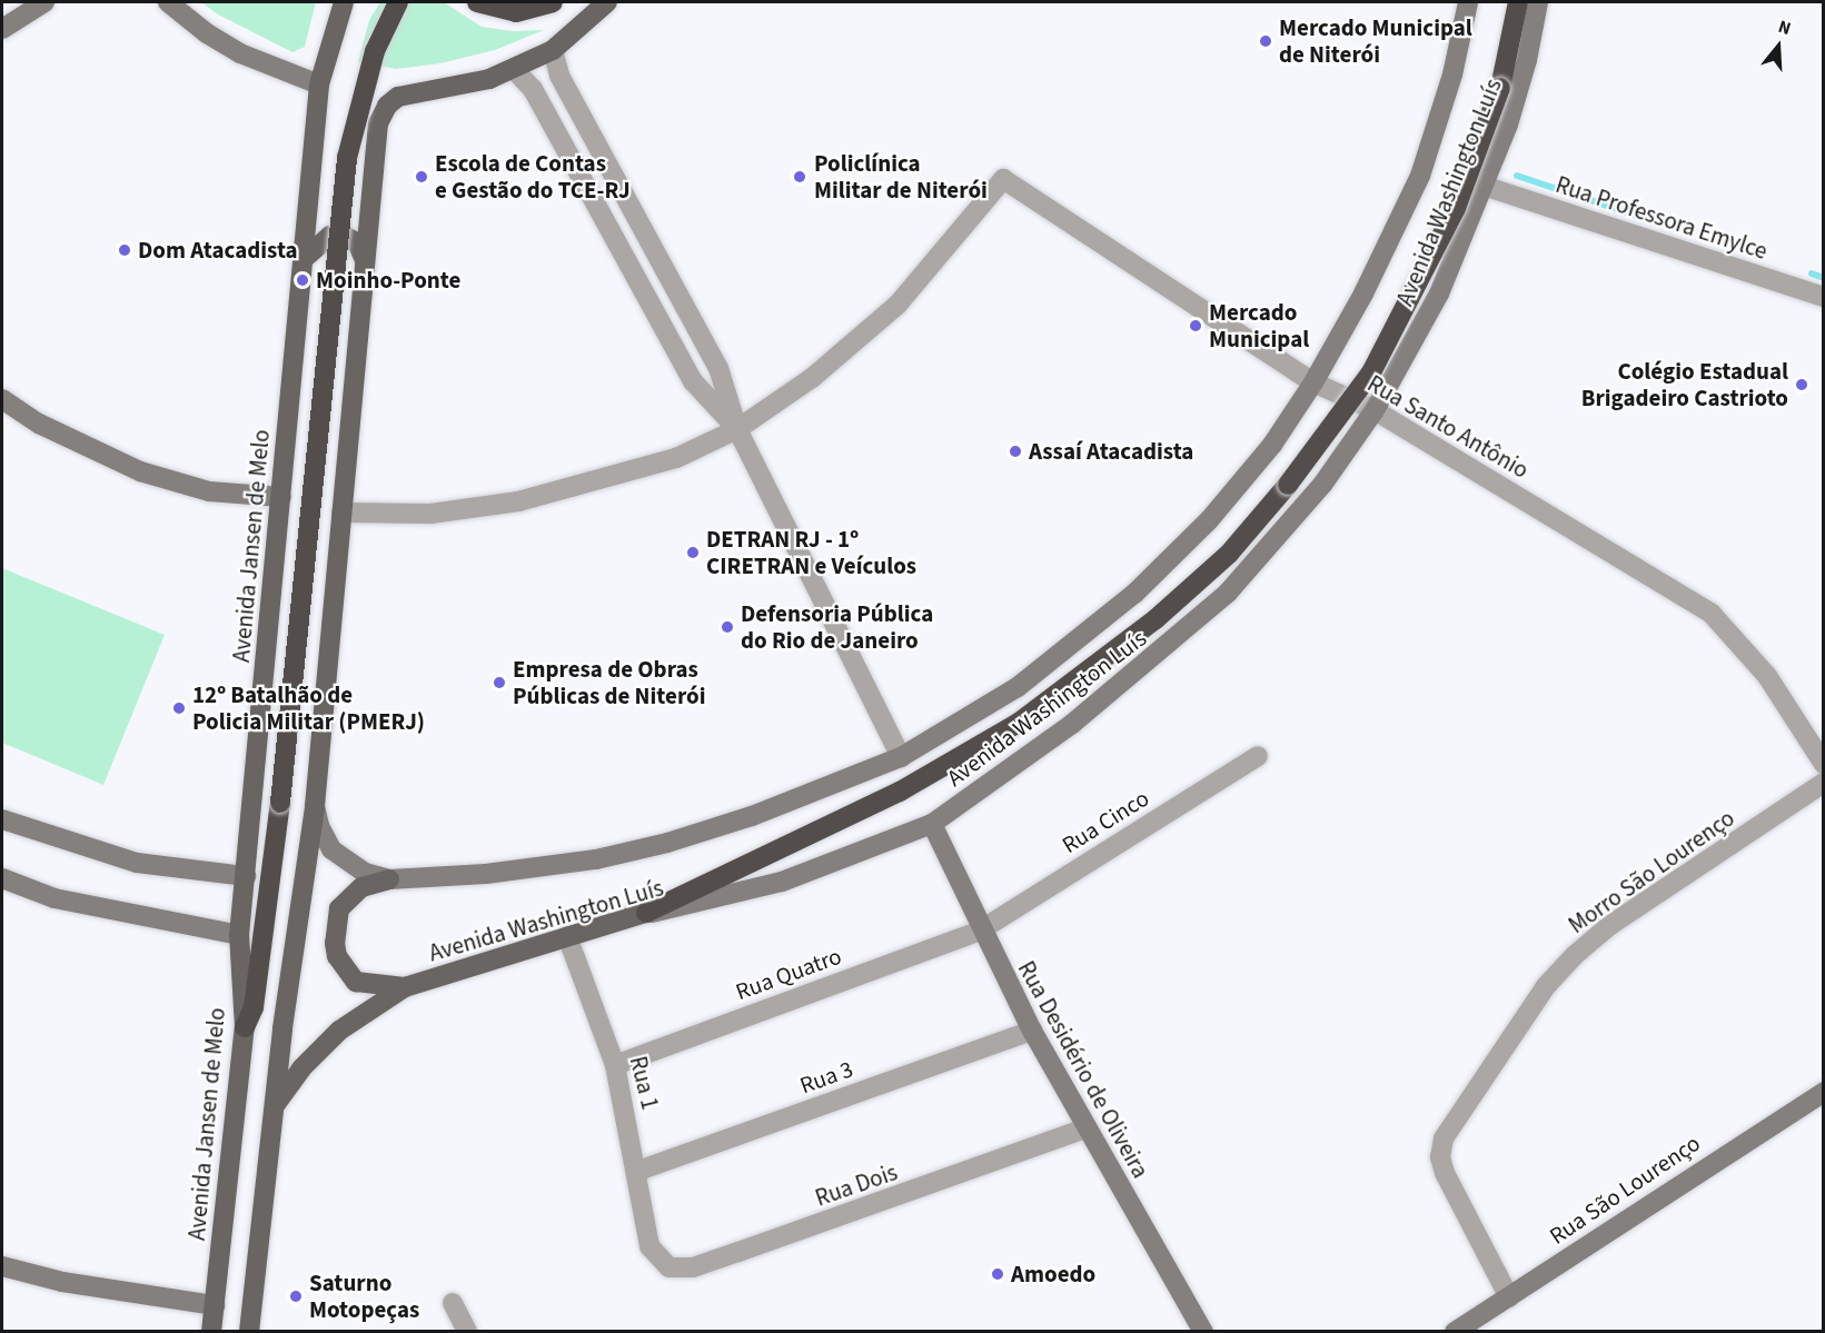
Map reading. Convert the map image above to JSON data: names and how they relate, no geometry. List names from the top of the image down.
{
  "streets": {
    "main road": ["Avenida Washington Luís", "Avenida Jansen de Melo"],
    "street": [
      "Rua Professora Emylce",
      "Rua Santo Antônio",
      "Rua Cinco",
      "Morro São Lourenço",
      "Rua Quatro",
      "Rua Desidério de Oliveira",
      "Rua 3",
      "Rua 1",
      "Rua Dois",
      "Rua São Lourenço"
    ]
  },
  "crossings": [
    ["Avenida Washington Luís", "Rua Professora Emylce"],
    ["Avenida Washington Luís", "Rua Santo Antônio"],
    ["Avenida Washington Luís", "Rua Desidério de Oliveira"],
    ["Avenida Washington Luís", "Rua 1"],
    ["Rua Cinco", "Rua Quatro"],
    ["Rua Cinco", "Rua Desidério de Oliveira"],
    ["Morro São Lourenço", "Rua São Lourenço"],
    ["Rua Quatro", "Rua Desidério de Oliveira"],
    ["Rua Quatro", "Rua 1"],
    ["Rua Desidério de Oliveira", "Rua 3"],
    ["Rua Desidério de Oliveira", "Rua Dois"],
    ["Rua 3", "Rua 1"],
    ["Rua 1", "Rua Dois"]
  ],
  "places": [
    "Mercado Municipal de Niterói",
    "Escola de Contas e Gestão do TCE-RJ",
    "Policlínica Militar de Niterói",
    "Dom Atacadista",
    "Moinho-Ponte",
    "Mercado Municipal",
    "Colégio Estadual Brigadeiro Castrioto",
    "Assaí Atacadista",
    "DETRAN RJ - 1º CIRETRAN e Veículos",
    "Defensoria Pública do Rio de Janeiro",
    "Empresa de Obras Públicas de Niterói",
    "12º Batalhão de Policia Militar (PMERJ)",
    "Amoedo",
    "Saturno Motopeças"
  ],
  "north": "top"
}
